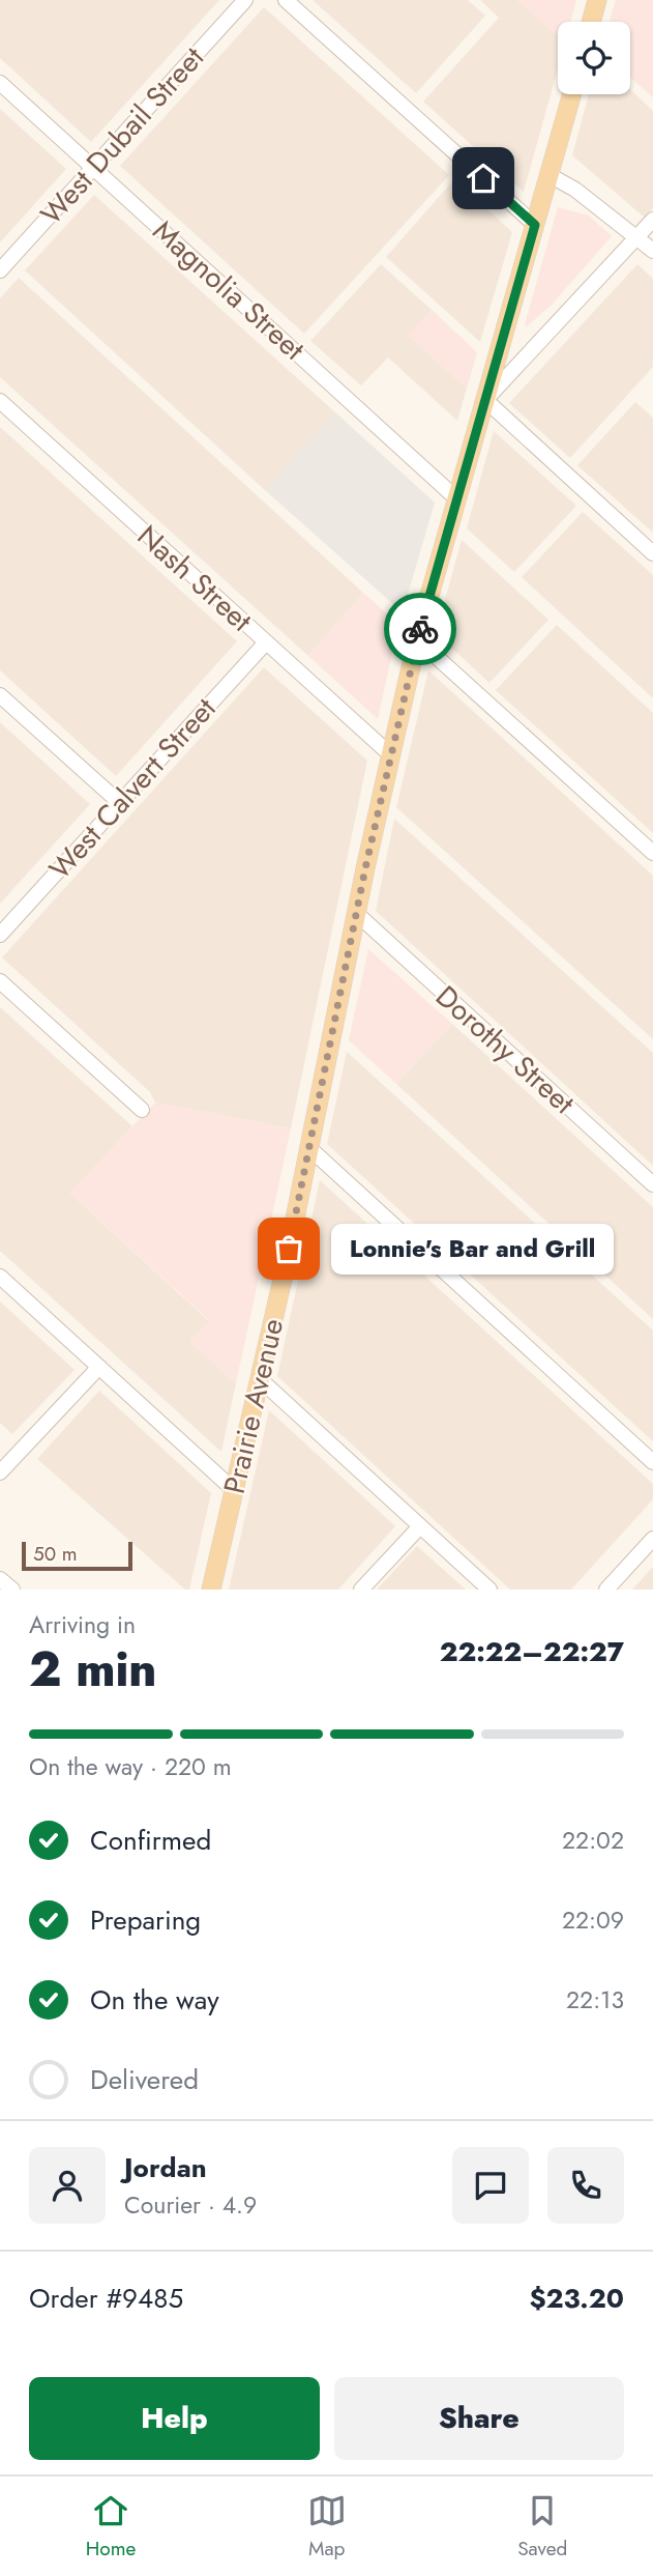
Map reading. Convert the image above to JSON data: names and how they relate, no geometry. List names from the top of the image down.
{
  "streets": {
    "main road": ["Prairie Avenue"],
    "street": [
      "West Dubail Street",
      "Magnolia Street",
      "Nash Street",
      "West Calvert Street",
      "Dorothy Street"
    ]
  },
  "crossings": [
    ["West Dubail Street", "Magnolia Street"],
    ["Magnolia Street", "Prairie Avenue"],
    ["Nash Street", "West Calvert Street"],
    ["Nash Street", "Prairie Avenue"],
    ["Dorothy Street", "Prairie Avenue"]
  ],
  "places": ["Lonnie's Bar and Grill"],
  "scale_bar": "50 m",
  "page": {
    "bubble": "Lonnie's Bar and Grill",
    "scale": "50 m",
    "heading": ["2 min", "Arriving in", "22:22–22:27"],
    "panel": [
      "Jordan",
      "Courier · 4.9",
      "Order #9485",
      "$23.20"
    ],
    "bar": "On the way · 220 m",
    "list": [
      ["Confirmed", "22:02"],
      ["Preparing", "22:09"],
      ["On the way", "22:13"],
      "Delivered"
    ],
    "buttons": ["Help", "Share"],
    "tabs": ["Home", "Map", "Saved"]
  }
}
